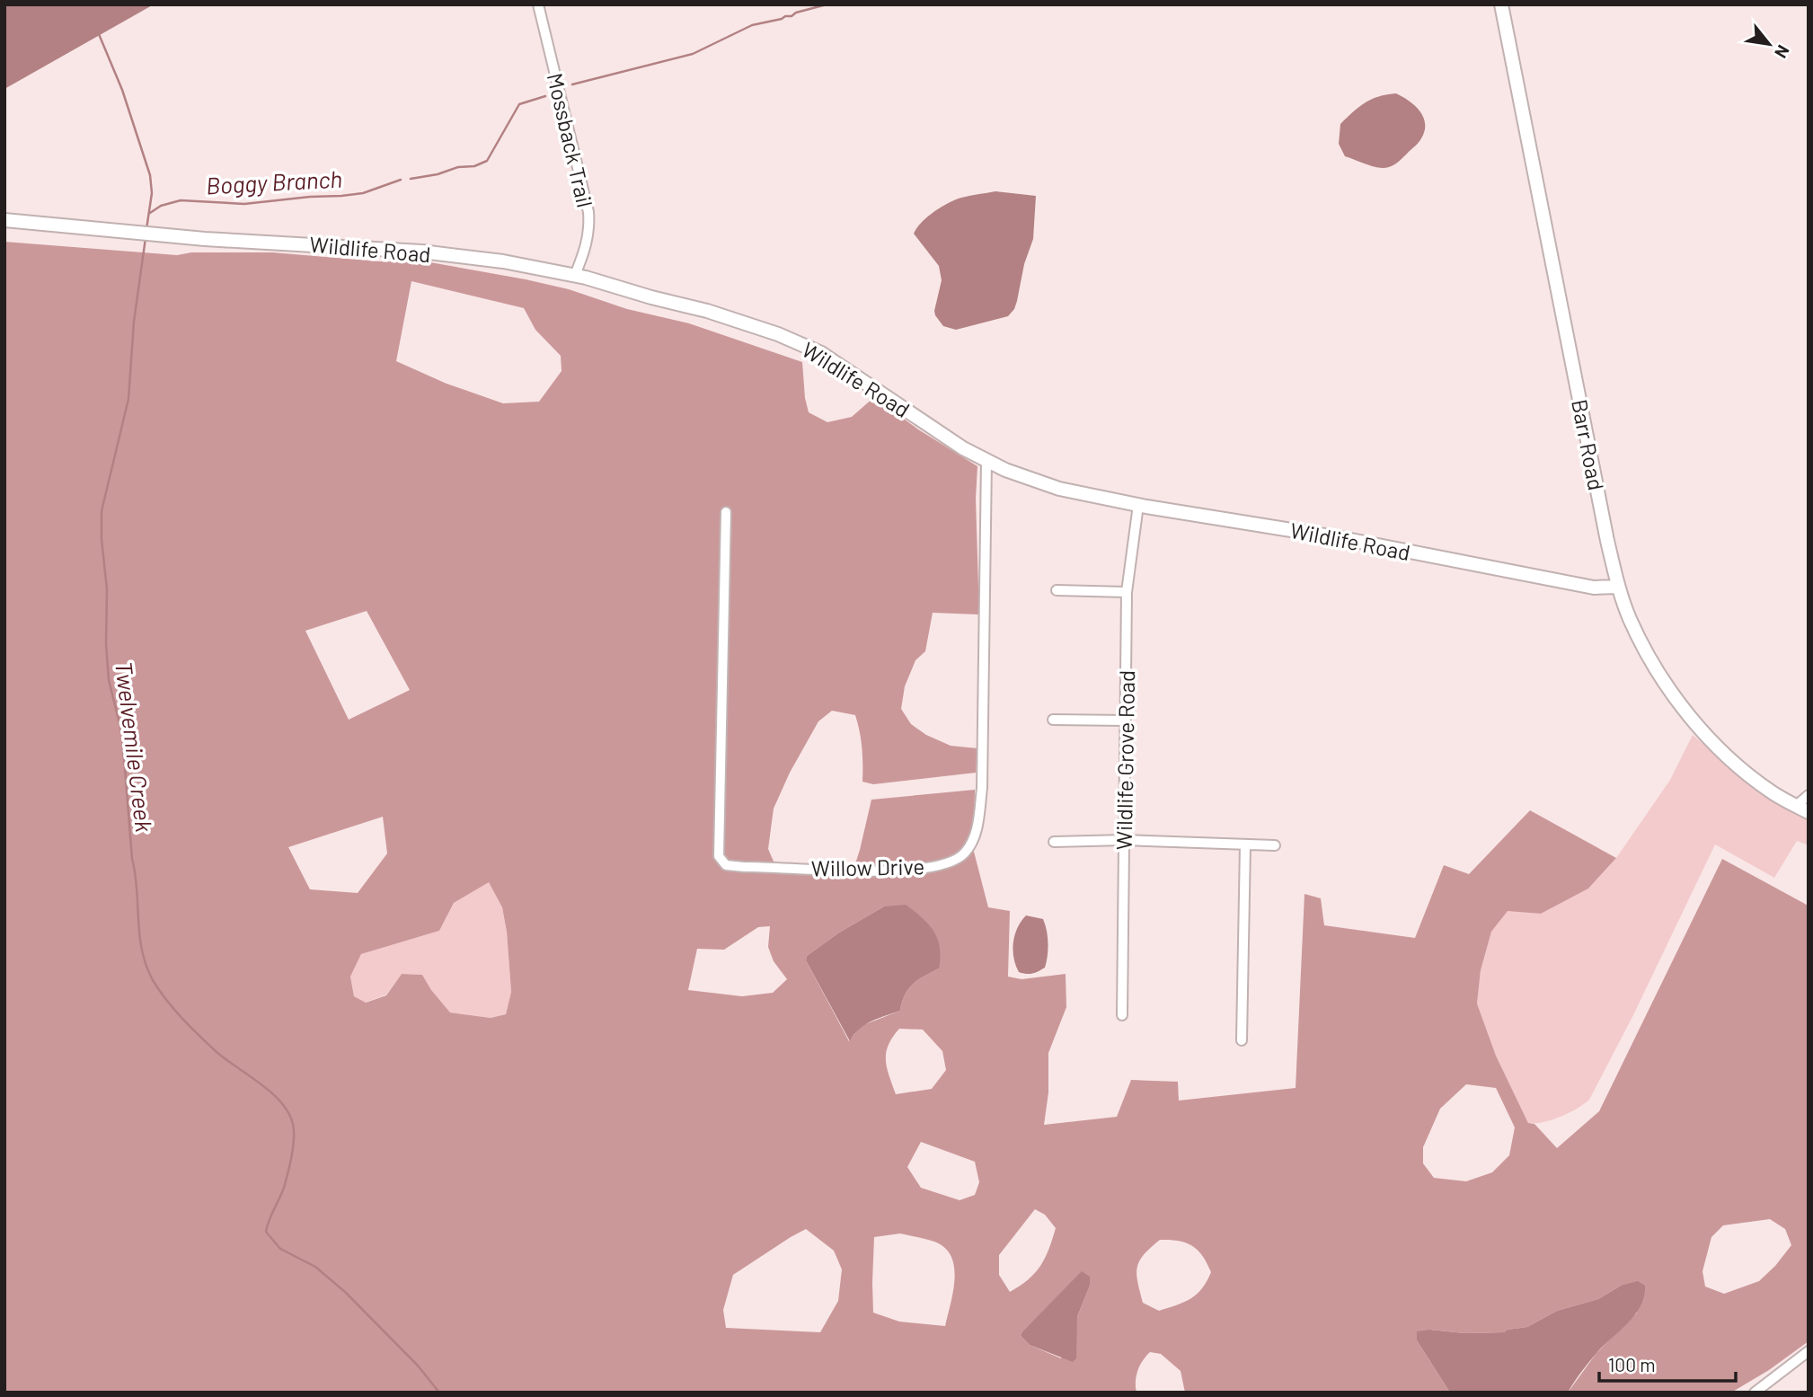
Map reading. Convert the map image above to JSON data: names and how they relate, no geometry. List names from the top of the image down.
{
  "streets": {
    "street": [
      "Mossback Trail",
      "Wildlife Road",
      "Barr Road",
      "Wildlife Grove Road",
      "Willow Drive"
    ]
  },
  "crossings": [
    ["Mossback Trail", "Wildlife Road"],
    ["Wildlife Road", "Barr Road"],
    ["Wildlife Road", "Wildlife Grove Road"],
    ["Wildlife Road", "Willow Drive"]
  ],
  "water": ["Boggy Branch", "Twelvemile Creek"],
  "scale_bar": "100 m",
  "north": "bottom right"
}
